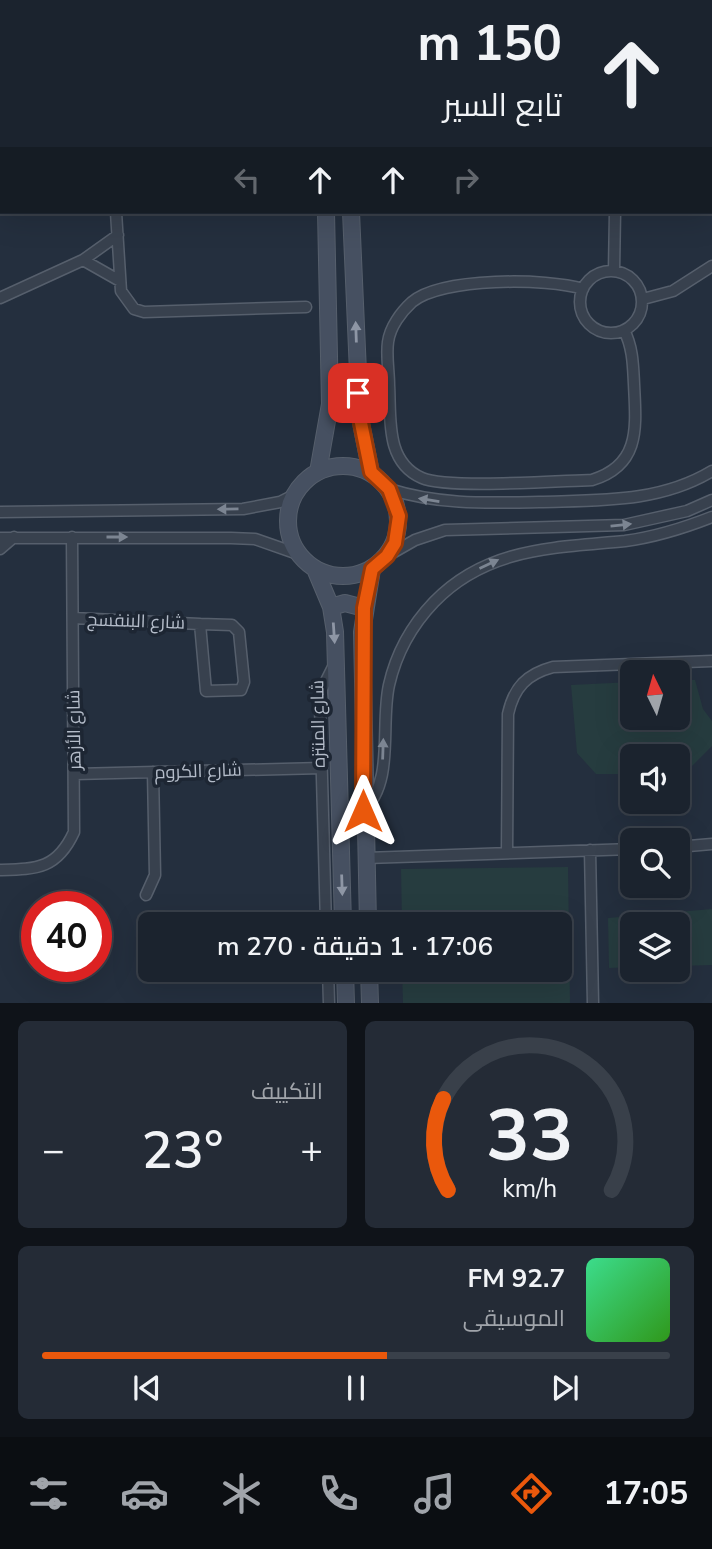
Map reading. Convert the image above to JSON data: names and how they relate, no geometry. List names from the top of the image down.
{
  "streets": {
    "street": [
      "شارع البنفسج",
      "شارع المنتزه",
      "شارع الأزهر",
      "شارع الكروم"
    ]
  },
  "crossings": [
    ["شارع البنفسج", "شارع الأزهر"],
    ["شارع الأزهر", "شارع الكروم"]
  ],
  "north": "top",
  "page": {
    "turn": ["150 m", "تابع السير"],
    "limit": "40",
    "trip": "17:06 · 1 دقيقة · 270 m",
    "tile": "التكييف",
    "heat": ["−", "23°", "+"],
    "song": ["92.7 FM", "الموسيقى"],
    "tabs": "17:05",
    "gauge": ["33", "km/h"]
  }
}
